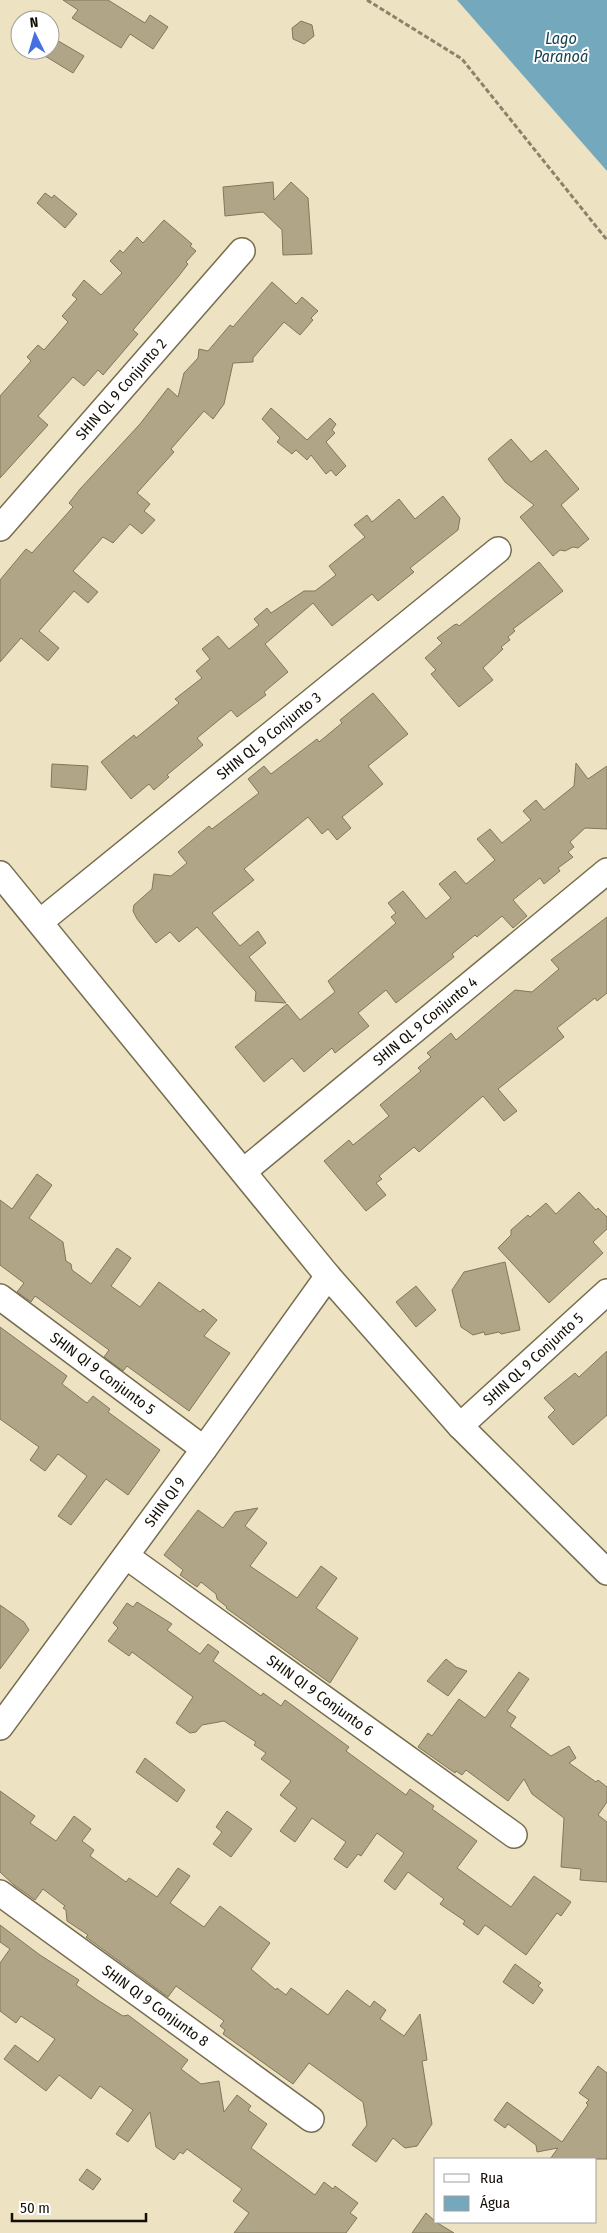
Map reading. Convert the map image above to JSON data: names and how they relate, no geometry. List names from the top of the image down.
{
  "streets": {
    "street": [
      "SHIN QL 9 Conjunto 2",
      "SHIN QL 9 Conjunto 3",
      "SHIN QL 9 Conjunto 4",
      "SHIN QL 9 Conjunto 5",
      "SHIN QI 9 Conjunto 5",
      "SHIN QI 9",
      "SHIN QI 9 Conjunto 6",
      "SHIN QI 9 Conjunto 8"
    ]
  },
  "crossings": [
    ["SHIN QI 9 Conjunto 5", "SHIN QI 9"],
    ["SHIN QI 9", "SHIN QI 9 Conjunto 6"]
  ],
  "water": ["Lago Paranoá"],
  "legend": ["Rua", "Água"],
  "scale_bar": "50 m",
  "north": "top"
}
